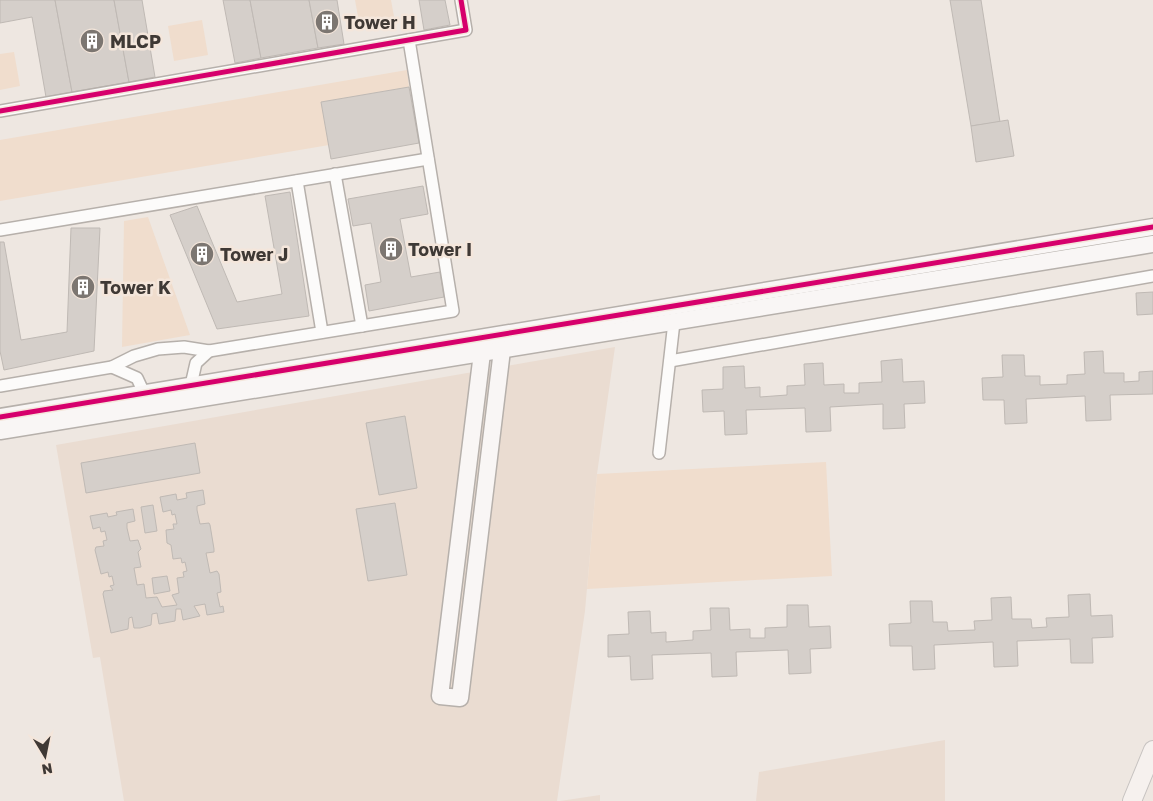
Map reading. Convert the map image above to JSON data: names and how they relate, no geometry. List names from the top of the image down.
{
  "places": {
    "building": [
      "Tower H",
      "MLCP",
      "Tower I",
      "Tower J",
      "Tower K"
    ]
  },
  "north": "bottom"
}
